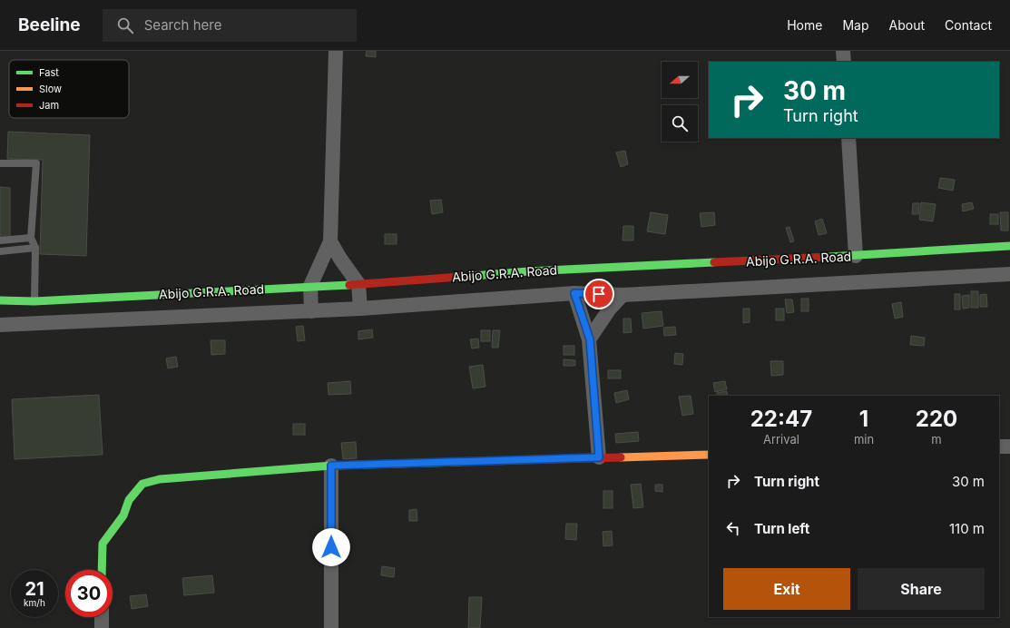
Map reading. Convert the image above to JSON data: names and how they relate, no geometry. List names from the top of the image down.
{
  "streets": {
    "street": ["Abijo G.R.A. Road"]
  },
  "legend": ["Fast", "Slow", "Jam"],
  "north": "left",
  "page": {
    "header": "Beeline",
    "search": "Search here",
    "nav": [
      "Home",
      "Map",
      "About",
      "Contact"
    ],
    "turn": ["30 m", "Turn right"],
    "eta": [
      "22:47",
      "Arrival",
      "1",
      "min",
      "220",
      "m"
    ],
    "list": [
      {
        "name": "Turn right",
        "value": "30 m"
      },
      {
        "name": "Turn left",
        "value": "110 m"
      }
    ],
    "buttons": ["Exit", "Share"],
    "speed": "21 km/h",
    "limit": "30"
  }
}
